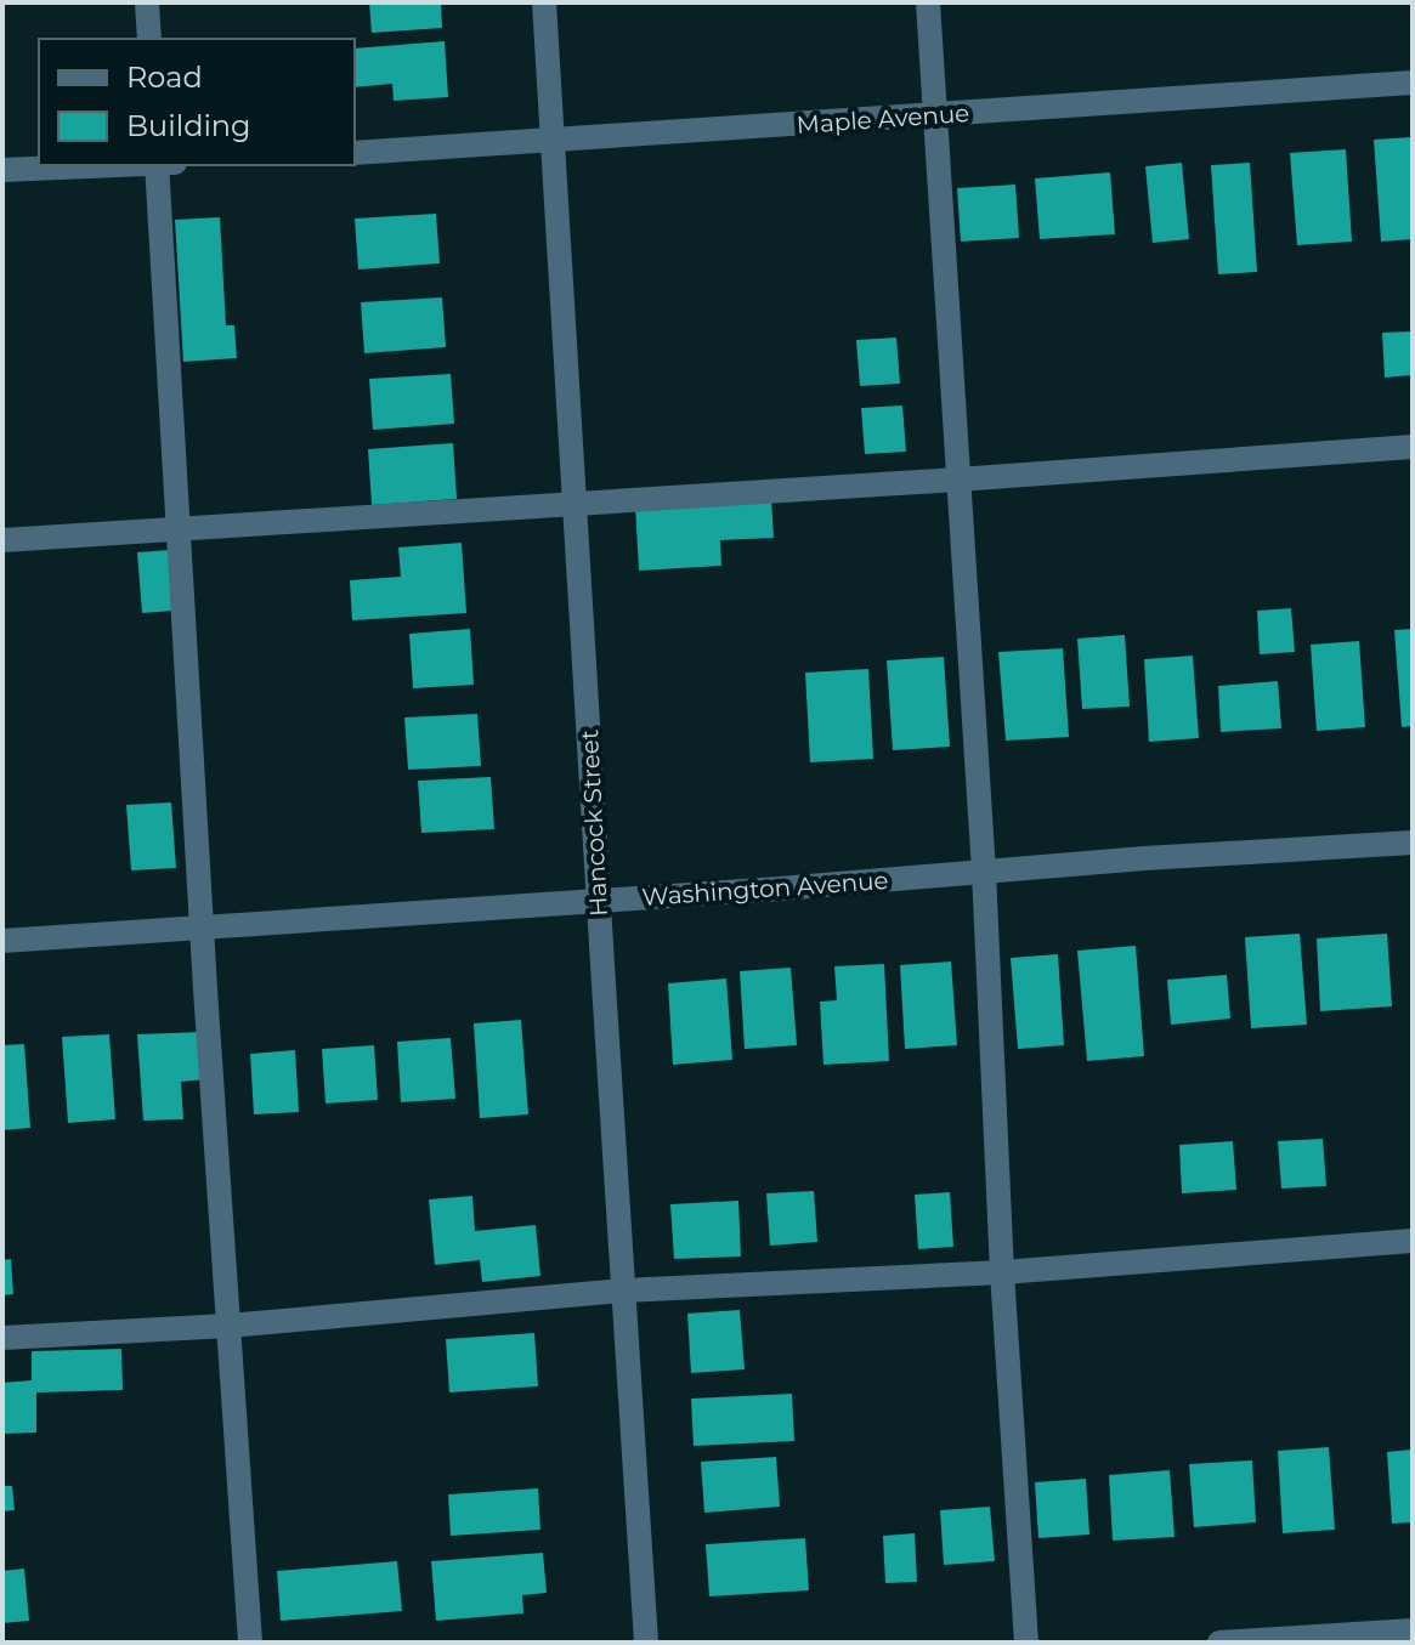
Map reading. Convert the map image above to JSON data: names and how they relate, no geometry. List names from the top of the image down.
{
  "streets": {
    "street": ["Maple Avenue", "Hancock Street", "Washington Avenue"]
  },
  "crossings": [
    ["Maple Avenue", "Hancock Street"],
    ["Hancock Street", "Washington Avenue"]
  ],
  "legend": ["Road", "Building"]
}
